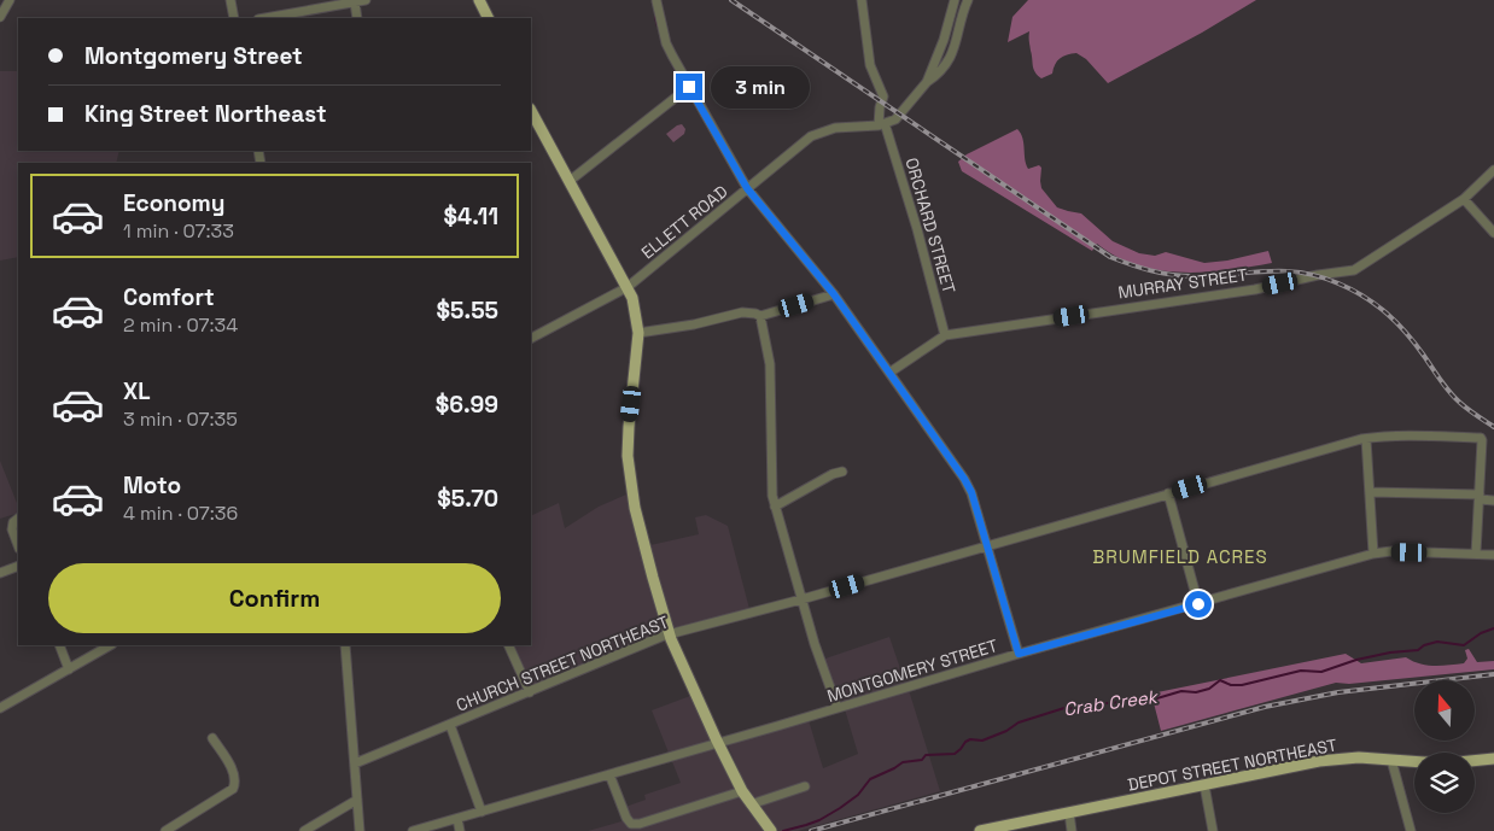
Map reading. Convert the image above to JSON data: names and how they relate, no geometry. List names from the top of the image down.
{
  "streets": {
    "main road": ["DEPOT STREET NORTHEAST"],
    "street": [
      "ELLETT ROAD",
      "ORCHARD STREET",
      "MURRAY STREET",
      "CHURCH STREET NORTHEAST",
      "MONTGOMERY STREET"
    ]
  },
  "crossings": [
    ["ELLETT ROAD", "ORCHARD STREET"],
    ["ORCHARD STREET", "MURRAY STREET"]
  ],
  "districts": ["BRUMFIELD ACRES"],
  "water": ["Crab Creek"],
  "north": "top",
  "page": {
    "banner": ["Montgomery Street", "King Street Northeast"],
    "bubble": "3 min",
    "list": [
      {
        "name": "Economy",
        "note": "1 min · 07:33",
        "value": "$4.11"
      },
      {
        "name": "Comfort",
        "note": "2 min · 07:34",
        "value": "$5.55"
      },
      {
        "name": "XL",
        "note": "3 min · 07:35",
        "value": "$6.99"
      },
      {
        "name": "Moto",
        "note": "4 min · 07:36",
        "value": "$5.70"
      }
    ],
    "buttons": "Confirm"
  }
}
